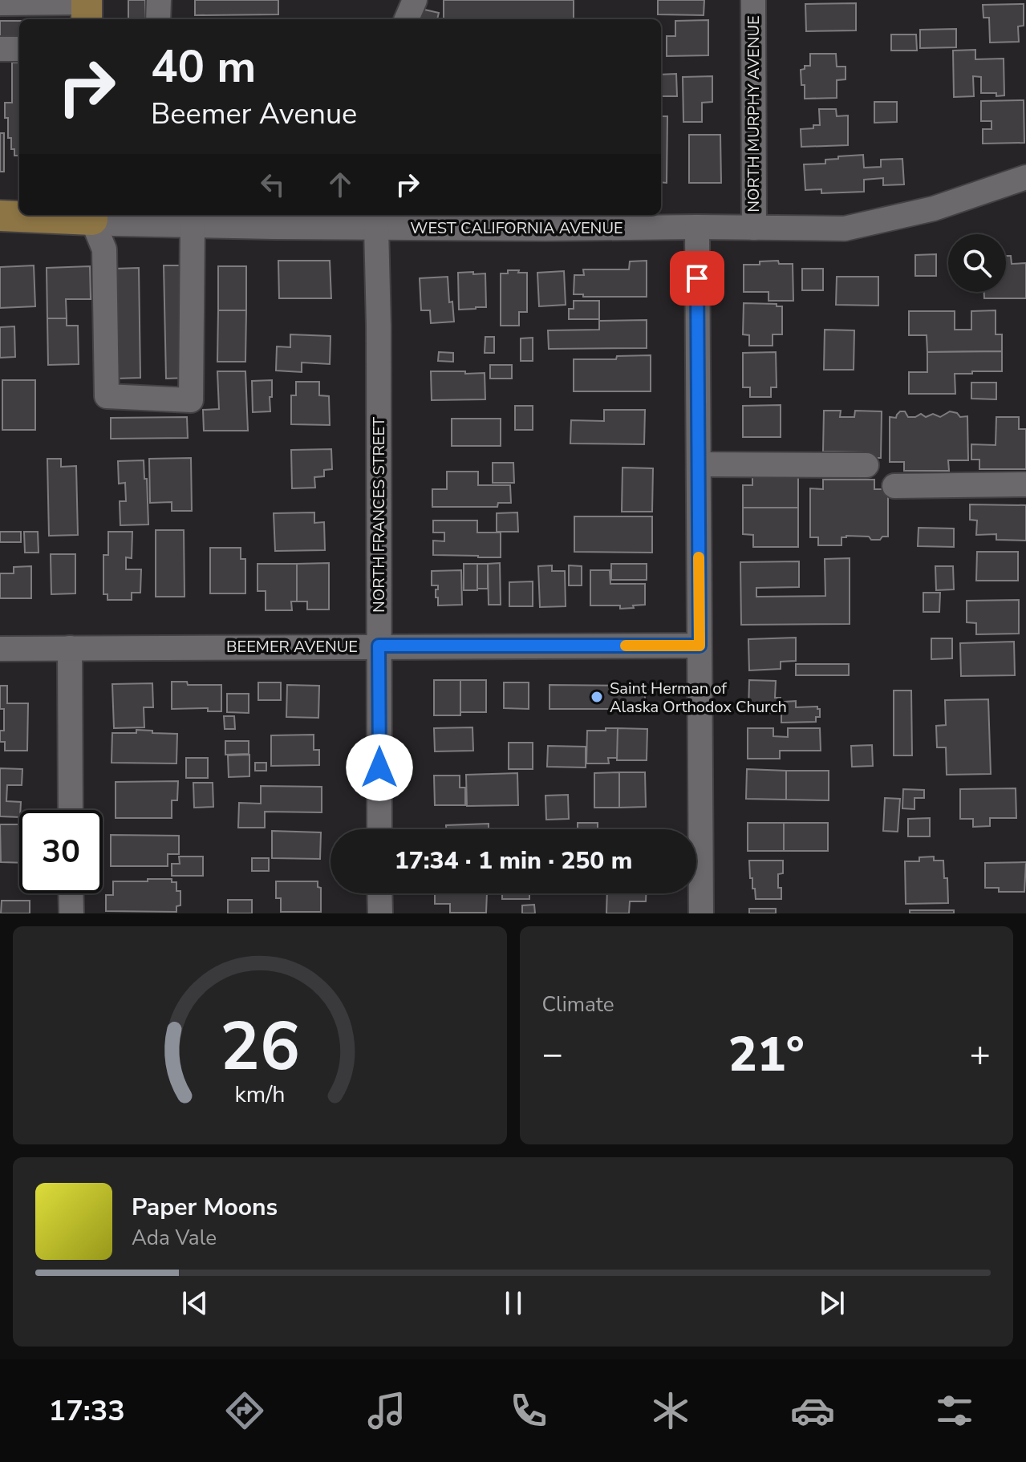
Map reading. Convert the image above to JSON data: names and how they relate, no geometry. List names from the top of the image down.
{
  "streets": {
    "main road": ["WEST CALIFORNIA AVENUE"],
    "street": ["NORTH MURPHY AVENUE", "NORTH FRANCES STREET", "BEEMER AVENUE"]
  },
  "crossings": [
    ["NORTH MURPHY AVENUE", "WEST CALIFORNIA AVENUE"],
    ["WEST CALIFORNIA AVENUE", "NORTH FRANCES STREET"],
    ["NORTH FRANCES STREET", "BEEMER AVENUE"]
  ],
  "places": ["Saint Herman of Alaska Orthodox Church"],
  "page": {
    "turn": ["40 m", "Beemer Avenue"],
    "limit": "30",
    "trip": "17:34 · 1 min · 250 m",
    "tile": "Climate",
    "heat": ["−", "21°", "+"],
    "song": ["Paper Moons", "Ada Vale"],
    "tabs": "17:33",
    "gauge": ["26", "km/h"]
  }
}
